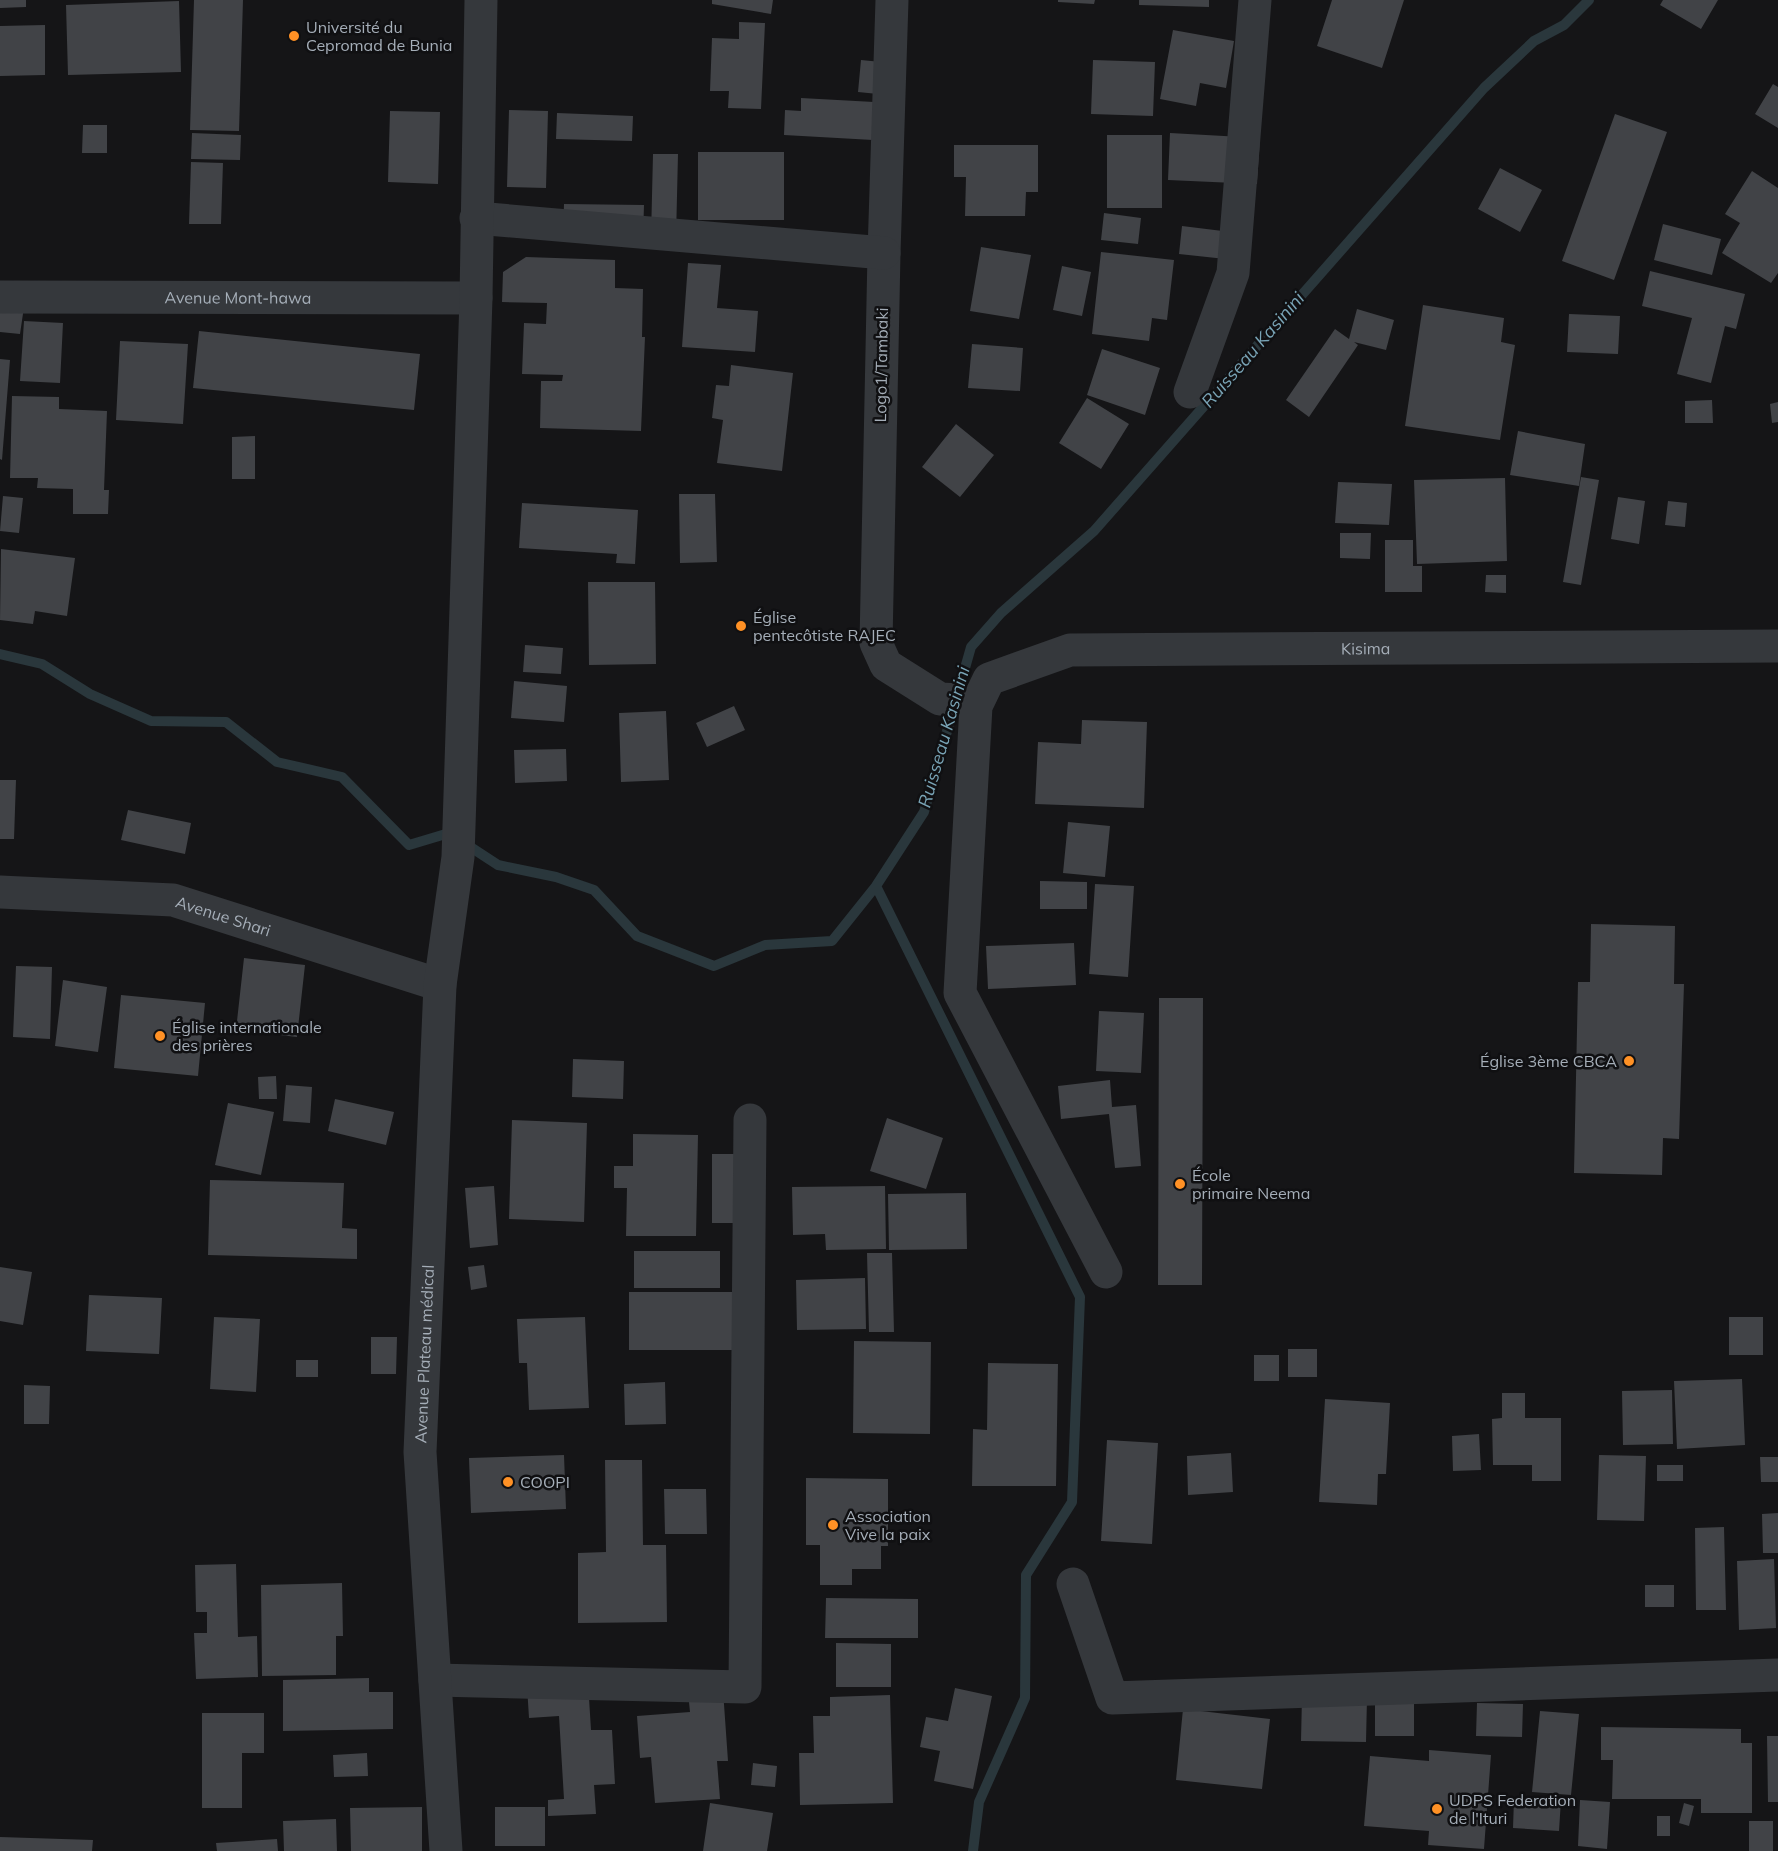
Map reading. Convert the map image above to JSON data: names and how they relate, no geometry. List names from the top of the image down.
{
  "streets": {
    "street": [
      "Avenue Mont-hawa",
      "Logo1/Tambaki",
      "Kisima",
      "Avenue Shari",
      "Avenue Plateau médical"
    ]
  },
  "crossings": [
    ["Avenue Mont-hawa", "Avenue Plateau médical"],
    ["Logo1/Tambaki", "Kisima"],
    ["Avenue Shari", "Avenue Plateau médical"]
  ],
  "water": ["Ruisseau Kasinini"],
  "places": [
    "Université du Cepromad de Bunia",
    "Église pentecôtiste RAJEC",
    "Église internationale des prières",
    "Église 3ème CBCA",
    "École primaire Neema",
    "COOPI",
    "Association Vive la paix",
    "UDPS Federation de l'Ituri"
  ]
}
